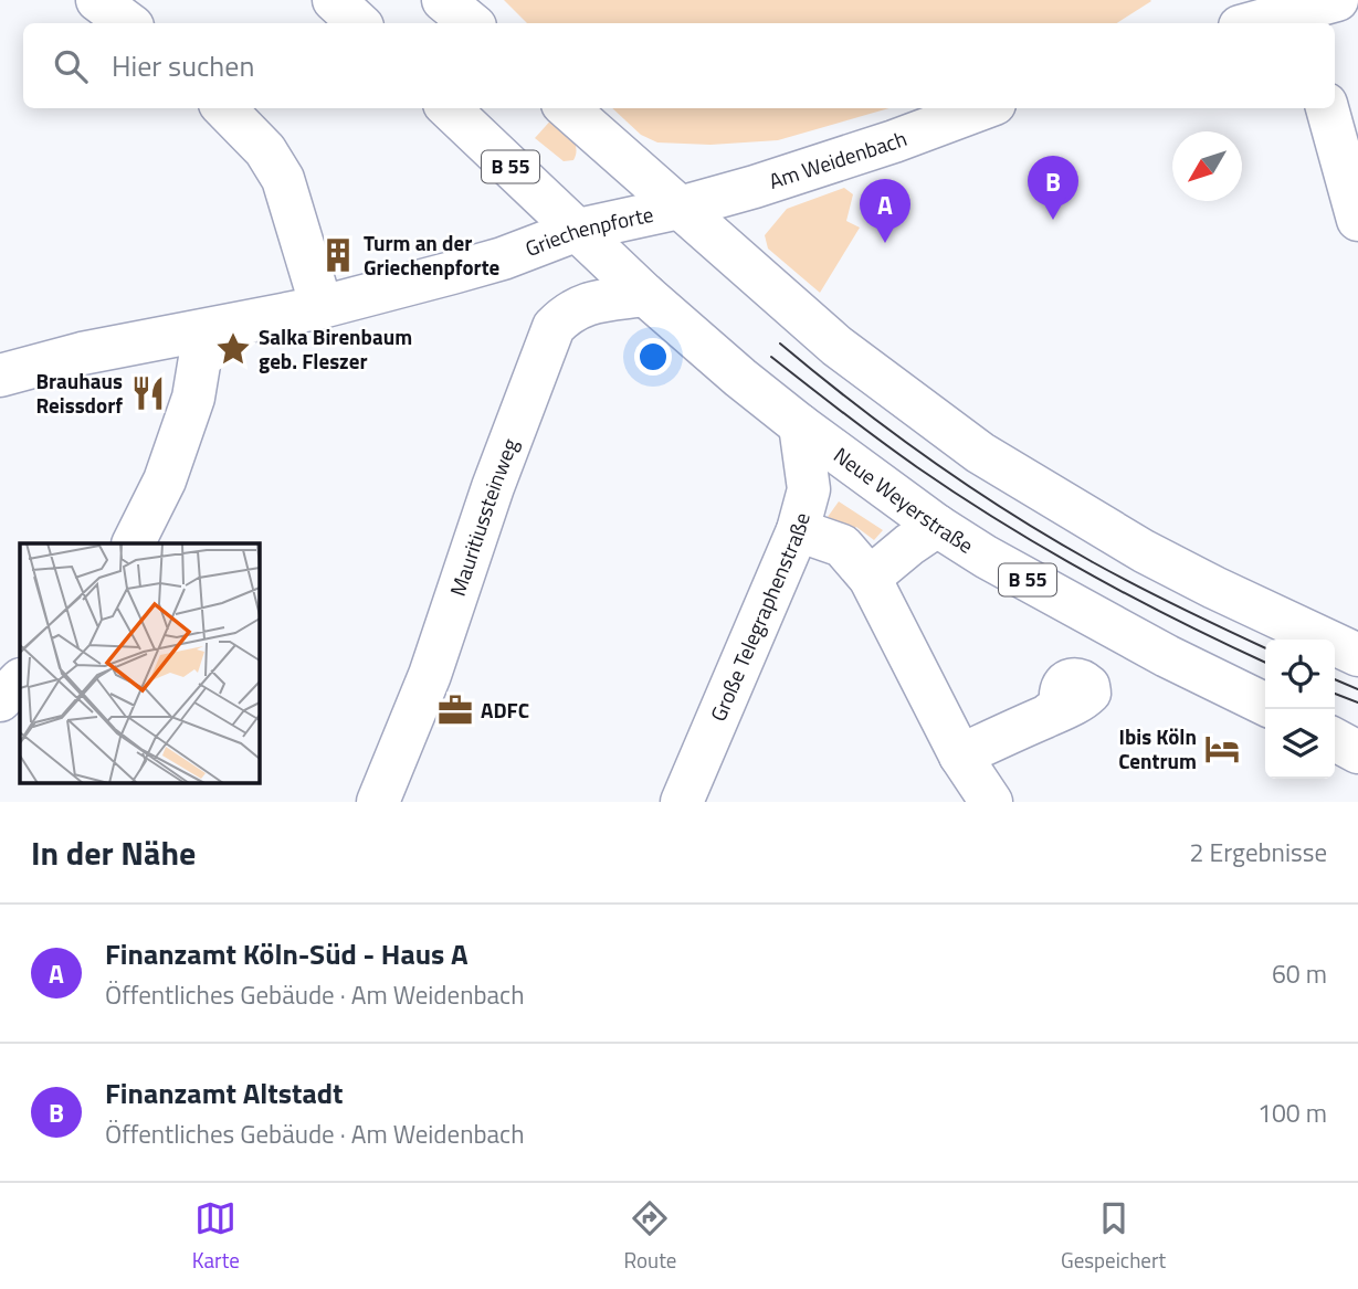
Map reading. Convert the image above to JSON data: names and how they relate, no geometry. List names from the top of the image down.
{
  "streets": {
    "street": [
      "Am Weidenbach",
      "B 55",
      "Griechenpforte",
      "Neue Weyerstraße",
      "Mauritiussteinweg",
      "Große Telegraphenstraße"
    ]
  },
  "crossings": [
    ["Am Weidenbach", "Griechenpforte"],
    ["B 55", "Griechenpforte"],
    ["B 55", "Neue Weyerstraße"],
    ["Griechenpforte", "Neue Weyerstraße"],
    ["Neue Weyerstraße", "Mauritiussteinweg"],
    ["Neue Weyerstraße", "Große Telegraphenstraße"]
  ],
  "places": {
    "building": ["Turm an der Griechenpforte"],
    "place": ["Salka Birenbaum geb. Fleszer"],
    "restaurant": ["Brauhaus Reissdorf"],
    "office": ["ADFC"],
    "hotel": ["Ibis Köln Centrum"]
  },
  "north": "bottom left",
  "page": {
    "search": "Hier suchen",
    "pins": ["B", "A"],
    "heading": ["In der Nähe", "2 Ergebnisse"],
    "list": [
      {
        "mark": "A",
        "name": "Finanzamt Köln-Süd - Haus A",
        "note": "Öffentliches Gebäude · Am Weidenbach",
        "value": "60 m"
      },
      {
        "mark": "B",
        "name": "Finanzamt Altstadt",
        "note": "Öffentliches Gebäude · Am Weidenbach",
        "value": "100 m"
      }
    ],
    "nav": ["Karte", "Route", "Gespeichert"]
  }
}
